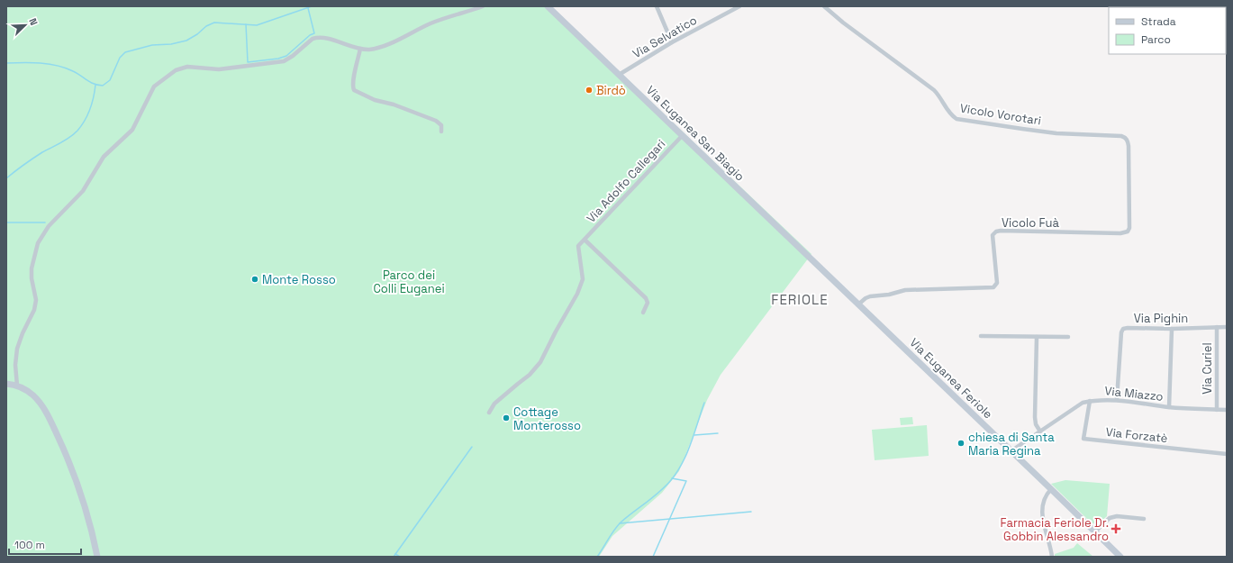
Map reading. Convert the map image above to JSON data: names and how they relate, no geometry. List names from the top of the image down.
{
  "streets": {
    "main road": ["Via Euganea San Biagio", "Via Euganea Feriole"],
    "street": [
      "Via Selvatico",
      "Vicolo Vorotari",
      "Via Adolfo Callegari",
      "Vicolo Fuà",
      "Via Pighin",
      "Via Curiel",
      "Via Miazzo",
      "Via Forzatè"
    ]
  },
  "crossings": [
    ["Via Selvatico", "Via Euganea San Biagio"],
    ["Vicolo Vorotari", "Vicolo Fuà"],
    ["Via Euganea San Biagio", "Via Adolfo Callegari"],
    ["Via Euganea San Biagio", "Via Euganea Feriole"],
    ["Vicolo Fuà", "Via Euganea Feriole"],
    ["Via Pighin", "Via Curiel"],
    ["Via Pighin", "Via Miazzo"],
    ["Via Curiel", "Via Miazzo"],
    ["Via Euganea Feriole", "Via Miazzo"],
    ["Via Miazzo", "Via Forzatè"]
  ],
  "districts": ["FERIOLE"],
  "parks": ["Parco dei Colli Euganei"],
  "places": {
    "other": [
      "Birdò",
      "Monte Rosso",
      "Cottage Monterosso",
      "chiesa di Santa Maria Regina"
    ],
    "health": ["Farmacia Feriole Dr. Gobbin Alessandro"]
  },
  "legend": ["Strada", "Parco"],
  "scale_bar": "100 m",
  "north": "top right"
}
